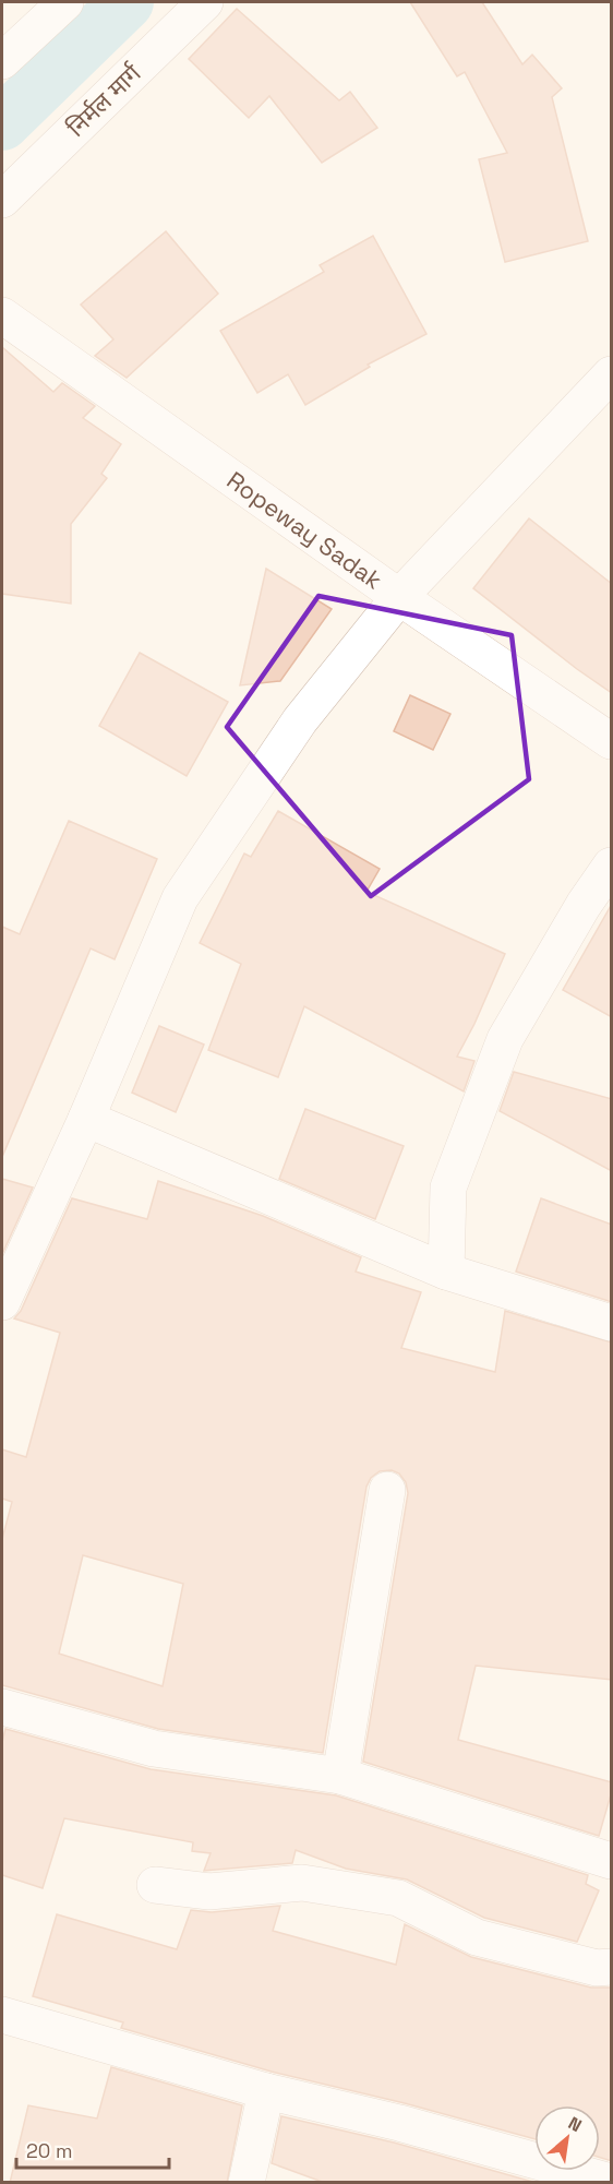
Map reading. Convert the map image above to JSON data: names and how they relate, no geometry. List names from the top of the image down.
{
  "streets": {
    "street": ["निर्मल मार्ग", "Ropeway Sadak"]
  },
  "scale_bar": "20 m",
  "north": "top right"
}
